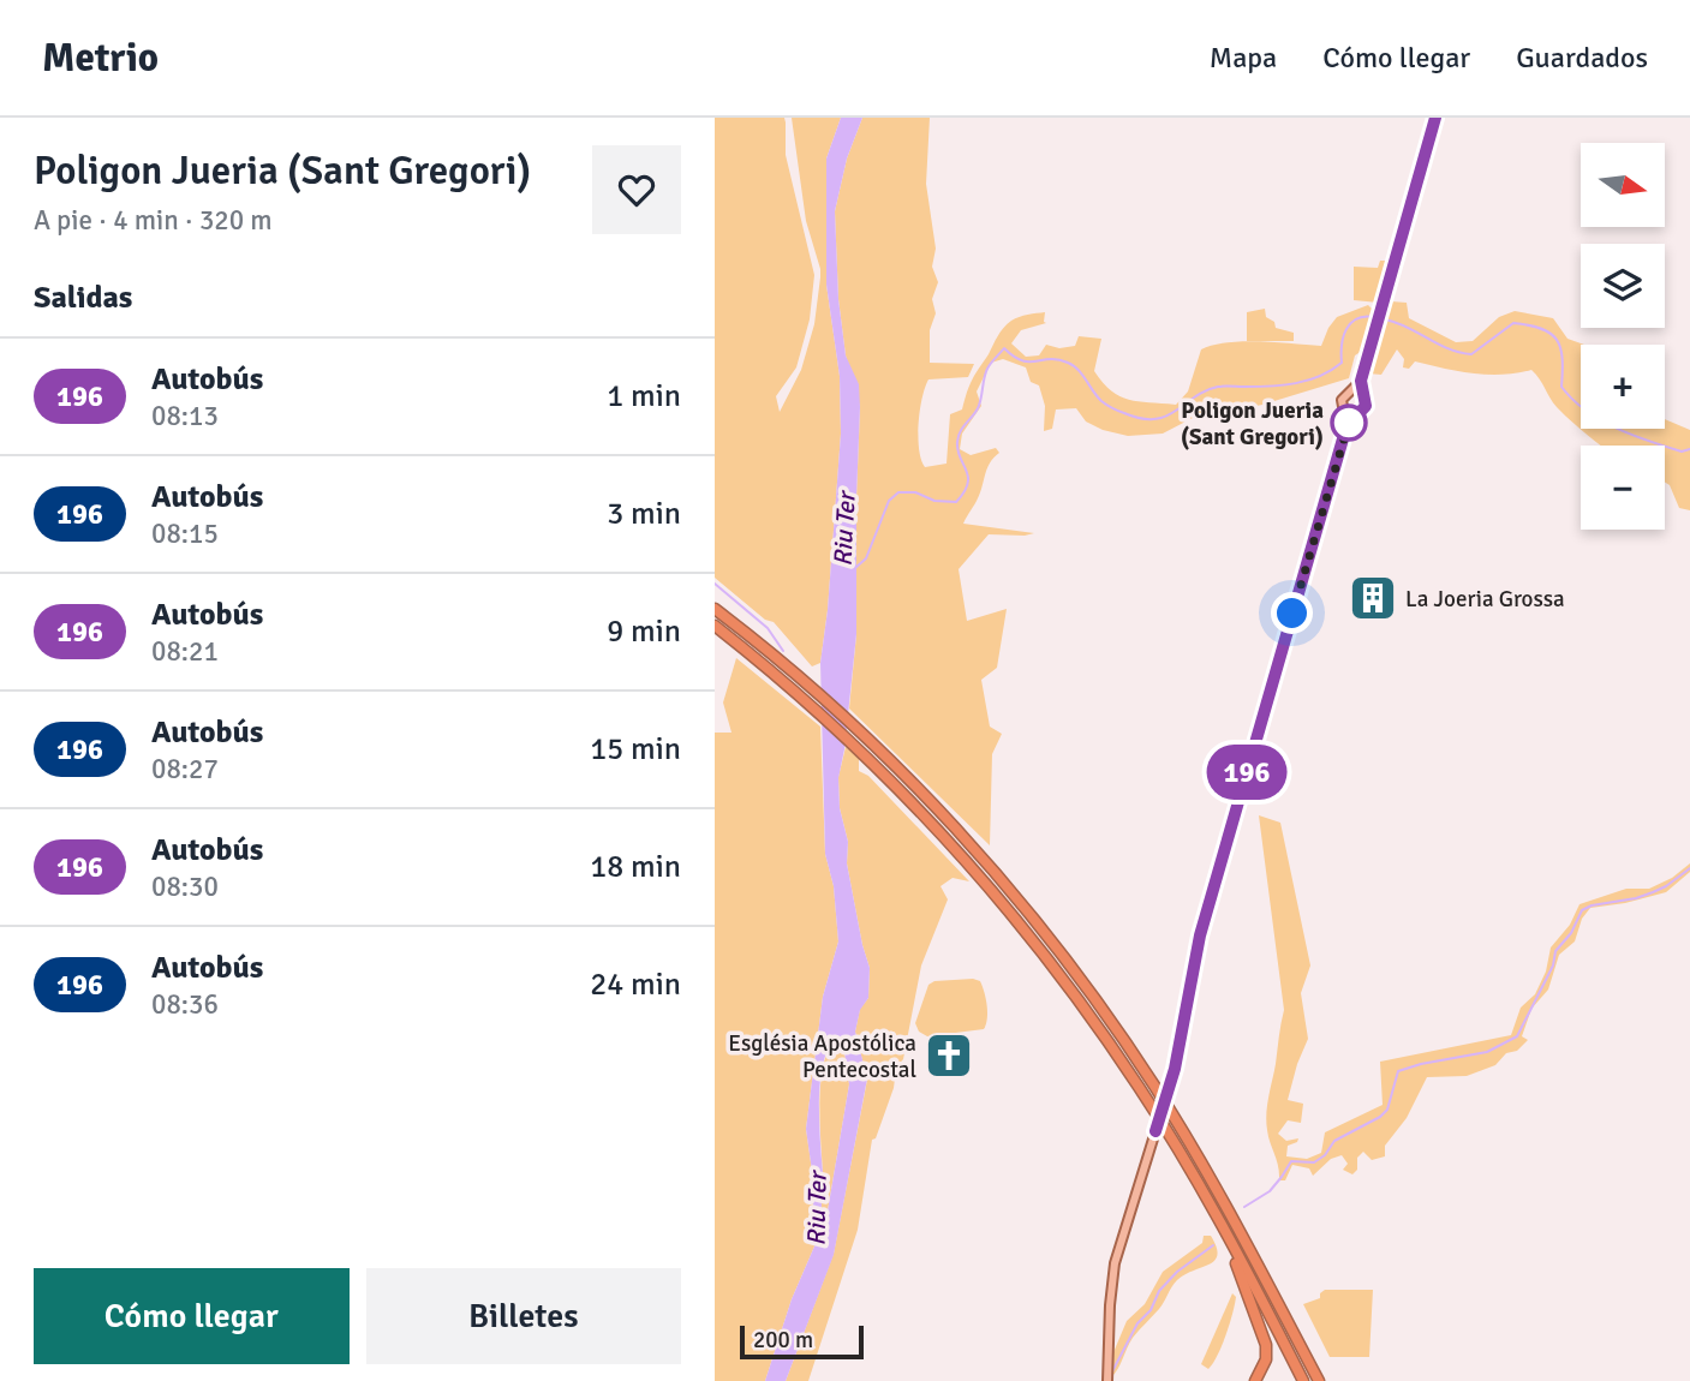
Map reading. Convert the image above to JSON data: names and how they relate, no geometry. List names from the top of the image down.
{
  "water": ["Riu Ter"],
  "places": {
    "other": ["Poligon Jueria (Sant Gregori)"],
    "building": ["La Joeria Grossa"],
    "church": ["Església Apostólica Pentecostal"]
  },
  "lines": ["bus line 196"],
  "scale_bar": "200 m",
  "north": "right",
  "page": {
    "header": "Metrio",
    "nav": ["Mapa", "Cómo llegar", "Guardados"],
    "heading": [
      ["Poligon Jueria (Sant Gregori)", "A pie · 4 min · 320 m"],
      "Salidas"
    ],
    "on_map": "196",
    "map_buttons": ["+", "−"],
    "list": [
      {
        "mark": "196",
        "name": "Autobús",
        "note": "08:13",
        "value": "1 min"
      },
      {
        "mark": "196",
        "name": "Autobús",
        "note": "08:15",
        "value": "3 min"
      },
      {
        "mark": "196",
        "name": "Autobús",
        "note": "08:21",
        "value": "9 min"
      },
      {
        "mark": "196",
        "name": "Autobús",
        "note": "08:27",
        "value": "15 min"
      },
      {
        "mark": "196",
        "name": "Autobús",
        "note": "08:30",
        "value": "18 min"
      },
      {
        "mark": "196",
        "name": "Autobús",
        "note": "08:36",
        "value": "24 min"
      }
    ],
    "buttons": ["Cómo llegar", "Billetes"],
    "scale": "200 m"
  }
}
